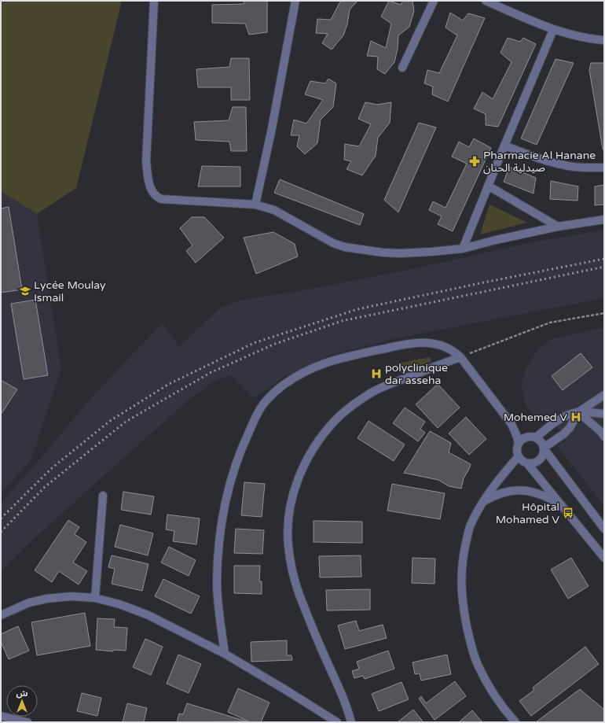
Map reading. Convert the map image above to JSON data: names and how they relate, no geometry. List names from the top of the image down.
{
  "places": {
    "pharmacy": ["Pharmacie Al Hanane صيدلية الحنان"],
    "school or university": ["Lycée Moulay Ismail"],
    "hospital": ["polyclinique dar asseha", "Mohemed V"],
    "bus stop": ["Hôpital Mohamed V"]
  },
  "north": "top"
}
